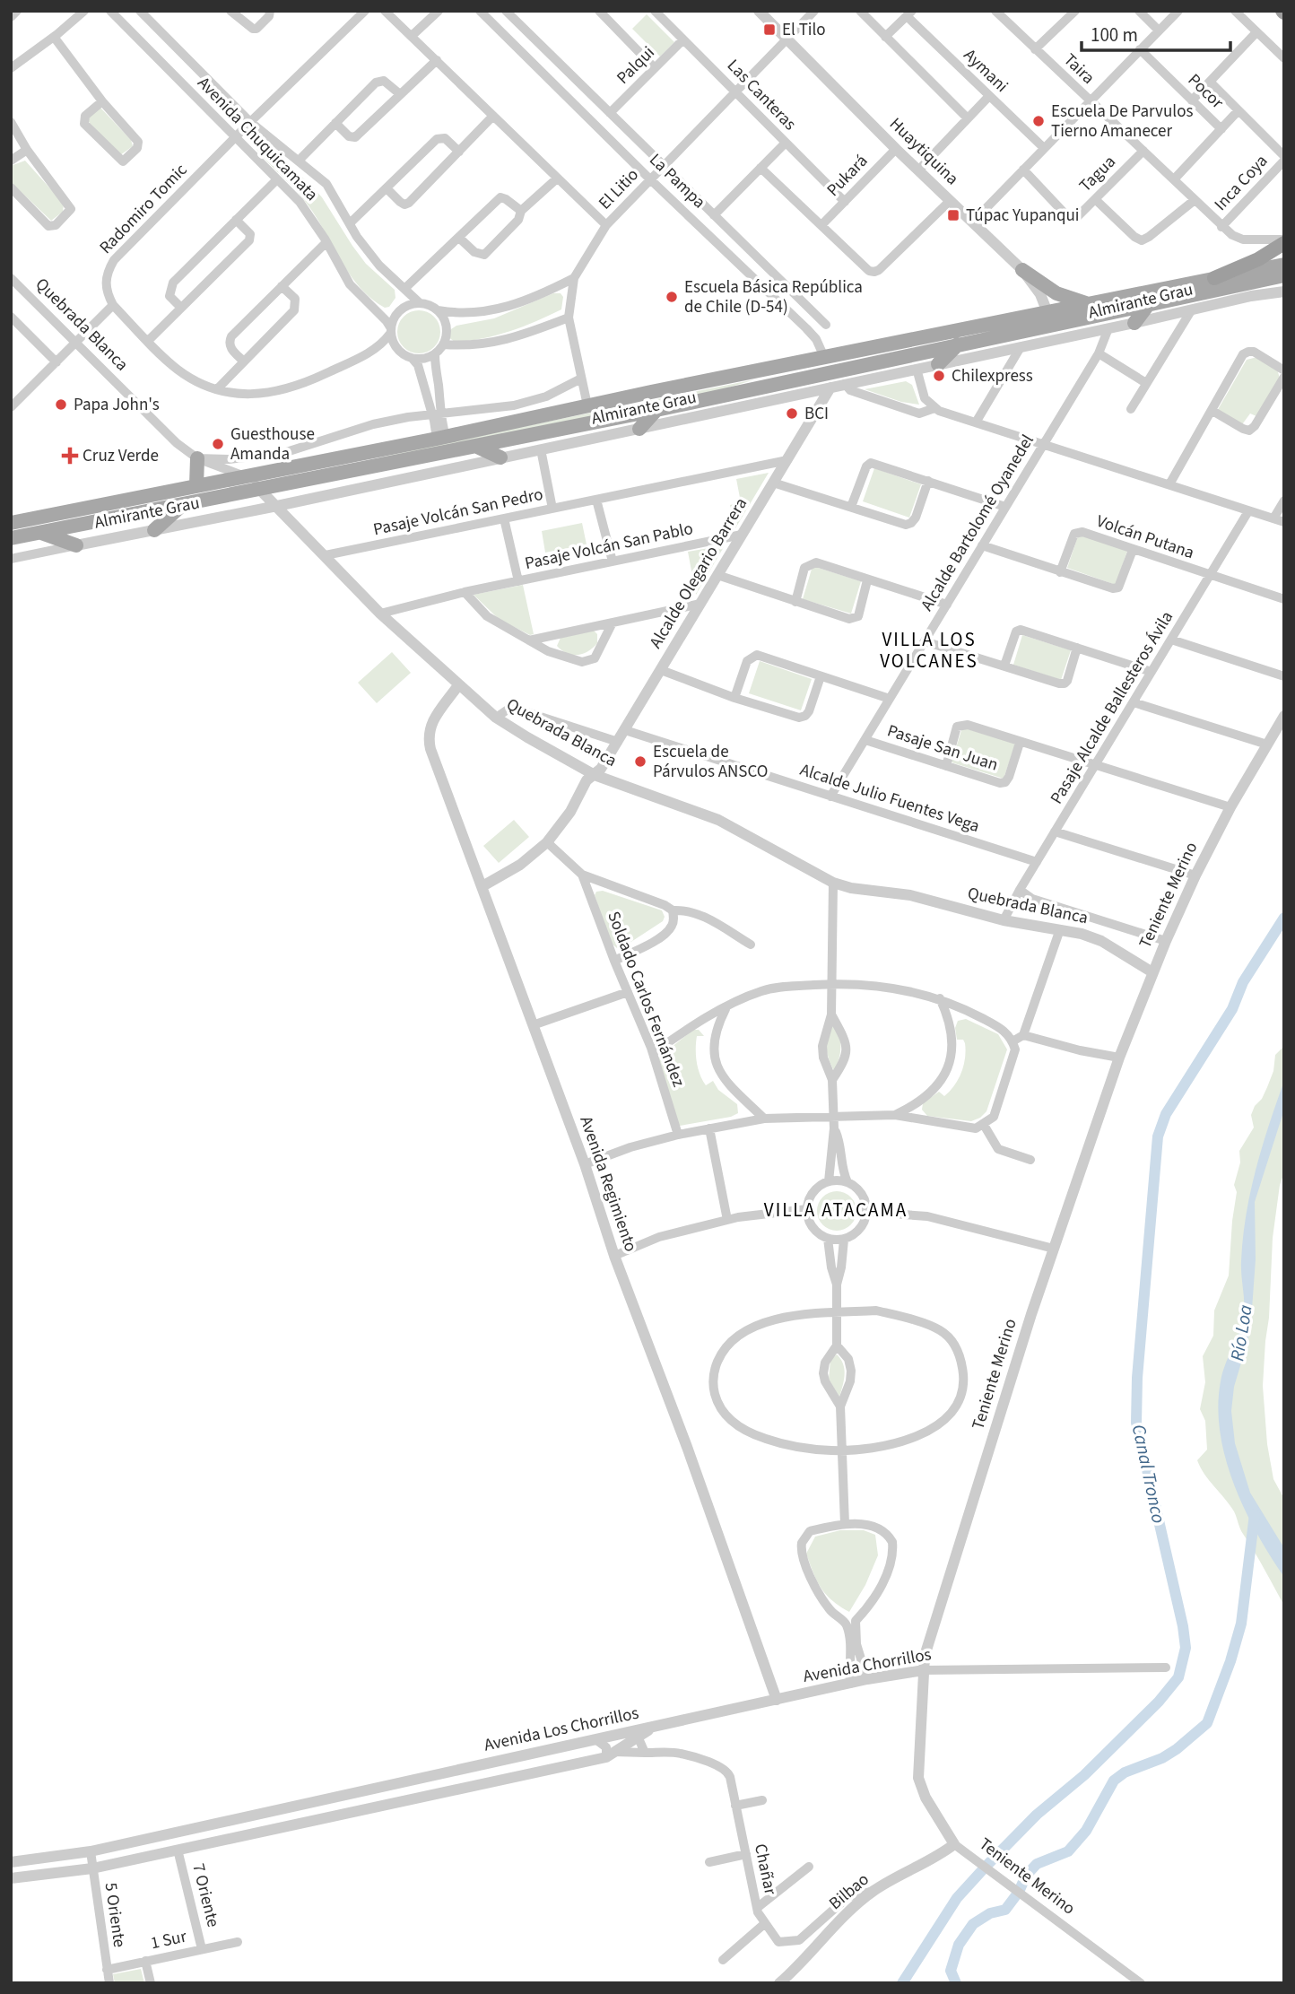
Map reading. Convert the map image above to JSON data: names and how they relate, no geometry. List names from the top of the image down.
{
  "streets": {
    "main road": ["Almirante Grau"],
    "street": [
      "Palqui",
      "Taira",
      "Aymani",
      "Pocor",
      "Las Canteras",
      "Avenida Chuquicamata",
      "Huaytiquina",
      "Tagua",
      "Pukará",
      "La Pampa",
      "Inca Coya",
      "El Litio",
      "Radomiro Tomic",
      "Quebrada Blanca",
      "Pasaje Volcán San Pedro",
      "Alcalde Bartolomé Oyanedel",
      "Volcán Putana",
      "Pasaje Volcán San Pablo",
      "Alcalde Olegario Barrera",
      "Pasaje Alcalde Ballesteros Ávila",
      "Pasaje San Juan",
      "Alcalde Julio Fuentes Vega",
      "Teniente Merino",
      "Soldado Carlos Fernández",
      "Avenida Regimiento",
      "Avenida Chorrillos",
      "Avenida Los Chorrillos",
      "Chañar",
      "Bilbao",
      "7 Oriente",
      "5 Oriente",
      "1 Sur"
    ]
  },
  "crossings": [
    ["Palqui", "Las Canteras"],
    ["Palqui", "La Pampa"],
    ["Taira", "Tagua"],
    ["Taira", "Inca Coya"],
    ["Las Canteras", "Pukará"],
    ["Las Canteras", "El Litio"],
    ["Avenida Chuquicamata", "El Litio"],
    ["Avenida Chuquicamata", "Radomiro Tomic"],
    ["Huaytiquina", "Pukará"],
    ["Huaytiquina", "El Litio"],
    ["Huaytiquina", "Almirante Grau"],
    ["Tagua", "Inca Coya"],
    ["La Pampa", "El Litio"],
    ["La Pampa", "Almirante Grau"],
    ["La Pampa", "Alcalde Olegario Barrera"],
    ["El Litio", "Almirante Grau"],
    ["Almirante Grau", "Quebrada Blanca"],
    ["Almirante Grau", "Alcalde Bartolomé Oyanedel"],
    ["Almirante Grau", "Alcalde Olegario Barrera"],
    ["Quebrada Blanca", "Pasaje Volcán San Pedro"],
    ["Quebrada Blanca", "Pasaje Volcán San Pablo"],
    ["Quebrada Blanca", "Alcalde Olegario Barrera"],
    ["Quebrada Blanca", "Pasaje Alcalde Ballesteros Ávila"],
    ["Quebrada Blanca", "Teniente Merino"],
    ["Quebrada Blanca", "Avenida Regimiento"],
    ["Pasaje Volcán San Pedro", "Pasaje Volcán San Pablo"],
    ["Pasaje Volcán San Pedro", "Alcalde Olegario Barrera"],
    ["Alcalde Bartolomé Oyanedel", "Pasaje San Juan"],
    ["Alcalde Bartolomé Oyanedel", "Alcalde Julio Fuentes Vega"],
    ["Volcán Putana", "Pasaje Alcalde Ballesteros Ávila"],
    ["Pasaje Volcán San Pablo", "Alcalde Olegario Barrera"],
    ["Alcalde Olegario Barrera", "Alcalde Julio Fuentes Vega"],
    ["Alcalde Olegario Barrera", "Avenida Regimiento"],
    ["Pasaje Alcalde Ballesteros Ávila", "Alcalde Julio Fuentes Vega"],
    ["Teniente Merino", "Avenida Chorrillos"],
    ["Teniente Merino", "Bilbao"],
    ["Avenida Regimiento", "Avenida Chorrillos"],
    ["Avenida Chorrillos", "Avenida Los Chorrillos"],
    ["Avenida Los Chorrillos", "Chañar"],
    ["Avenida Los Chorrillos", "7 Oriente"],
    ["Avenida Los Chorrillos", "5 Oriente"],
    ["Chañar", "Bilbao"],
    ["7 Oriente", "1 Sur"],
    ["5 Oriente", "1 Sur"]
  ],
  "districts": ["VILLA LOS VOLCANES", "VILLA ATACAMA"],
  "water": ["Río Loa", "Canal Tronco"],
  "places": {
    "transit": ["El Tilo", "Túpac Yupanqui"],
    "other": [
      "Escuela De Parvulos Tierno Amanecer",
      "Escuela Básica República de Chile (D-54)",
      "Chilexpress",
      "Papa John's",
      "BCI",
      "Guesthouse Amanda",
      "Escuela de Párvulos ANSCO"
    ],
    "health": ["Cruz Verde"]
  },
  "scale_bar": "100 m"
}
